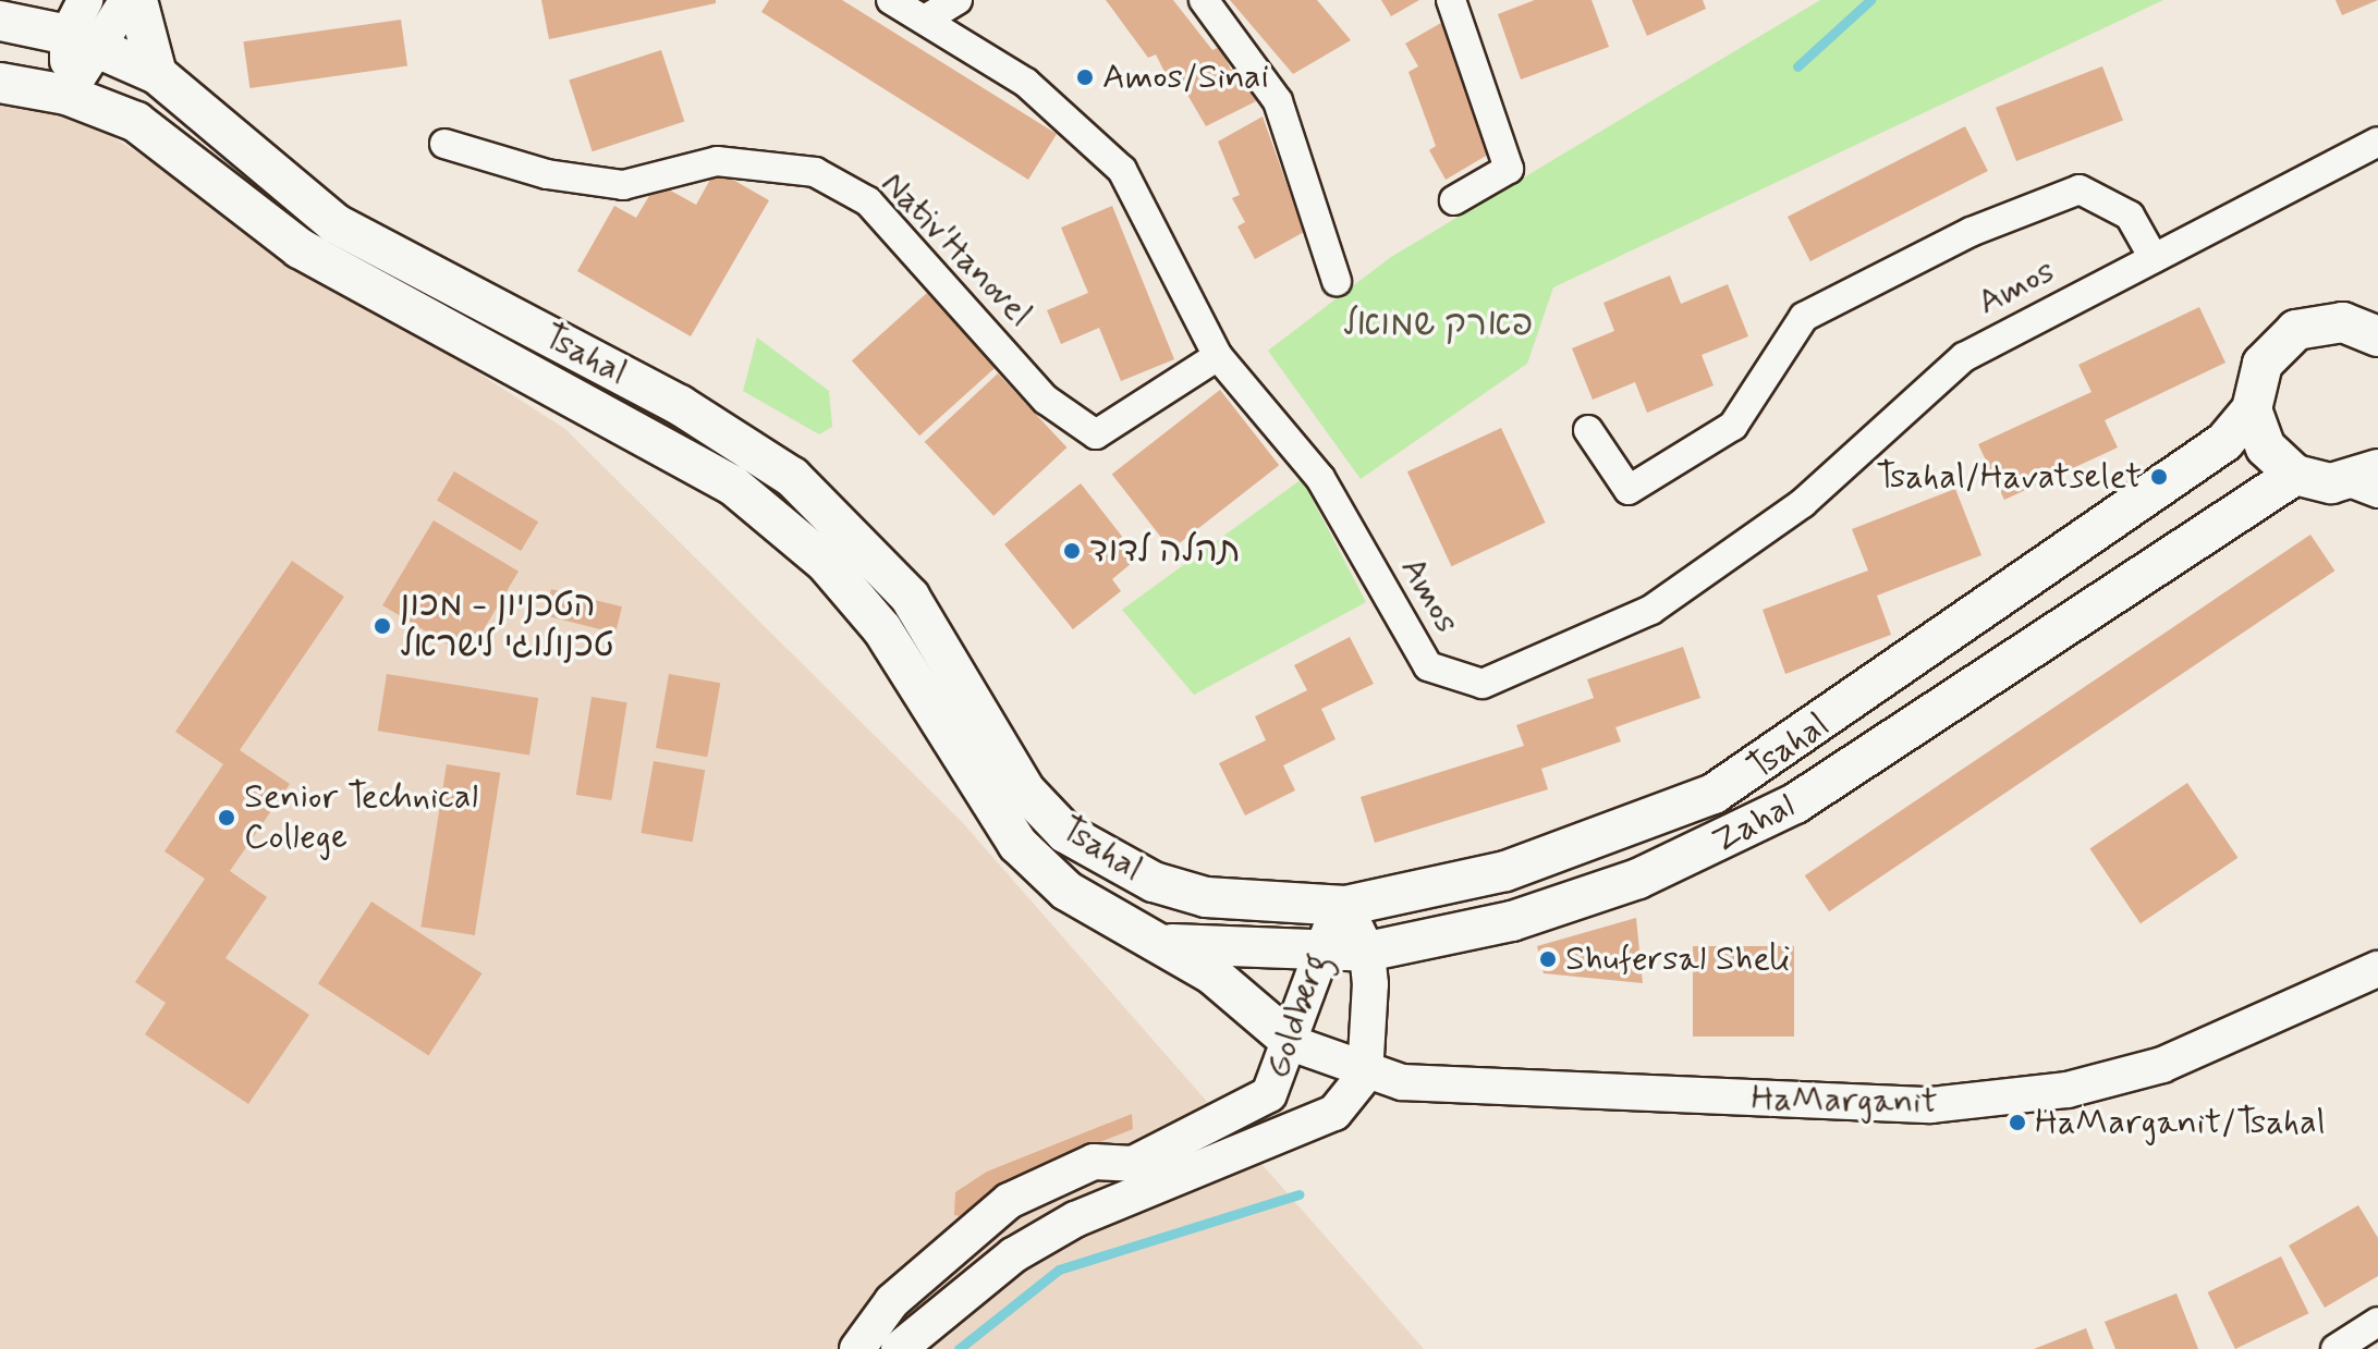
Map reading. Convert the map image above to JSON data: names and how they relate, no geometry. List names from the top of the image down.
{
  "streets": {
    "main road": ["Tsahal", "Zahal"],
    "street": [
      "Nativ'Hanovel",
      "Amos",
      "Goldberg",
      "HaMarganit"
    ]
  },
  "crossings": [
    ["Nativ'Hanovel", "Amos"],
    ["Tsahal", "Zahal"],
    ["Tsahal", "Goldberg"],
    ["Zahal", "Goldberg"],
    ["Goldberg", "HaMarganit"]
  ],
  "parks": ["פארק שמואל"],
  "places": [
    "Amos/Sinai",
    "Tsahal/Havatselet",
    "תהלה לדוד",
    "הטכניון - מכון טכנולוגי לישראל",
    "Senior Technical College",
    "Shufersal Sheli",
    "HaMarganit/Tsahal"
  ]
}
